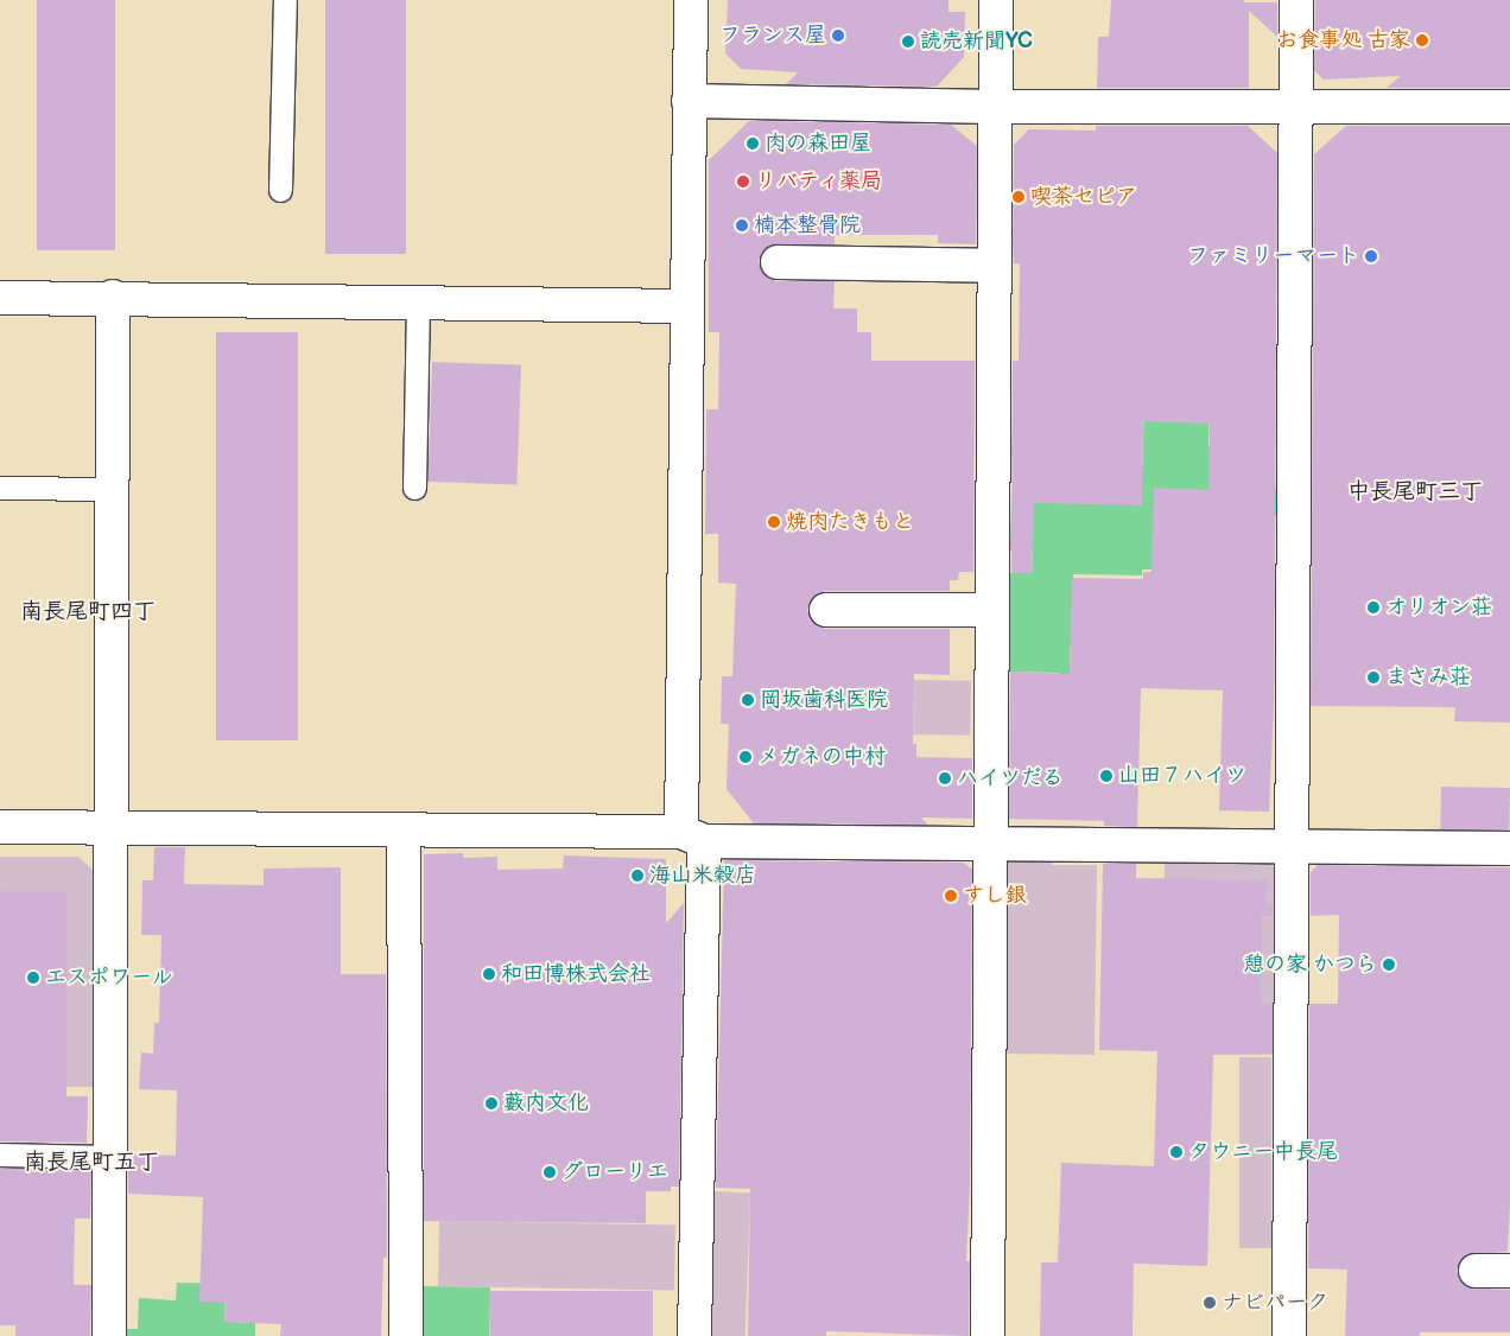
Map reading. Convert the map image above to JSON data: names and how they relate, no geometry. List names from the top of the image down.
{
  "districts": ["中長尾町三丁", "南長尾町四丁", "南長尾町五丁"],
  "places": [
    "フランス屋",
    "お食事処 古家",
    "読売新聞YC",
    "肉の森田屋",
    "リバティ薬局",
    "喫茶セピア",
    "楠本整骨院",
    "ファミリーマート",
    "焼肉たきもと",
    "オリオン荘",
    "まさみ荘",
    "岡坂歯科医院",
    "メガネの中村",
    "山田７ハイツ",
    "ハイツだる",
    "海山米穀店",
    "すし銀",
    "憩の家 かつら",
    "和田博株式会社",
    "エスポワール",
    "藪内文化",
    "タウニー中長尾",
    "グローリエ",
    "ナビパーク"
  ]
}
